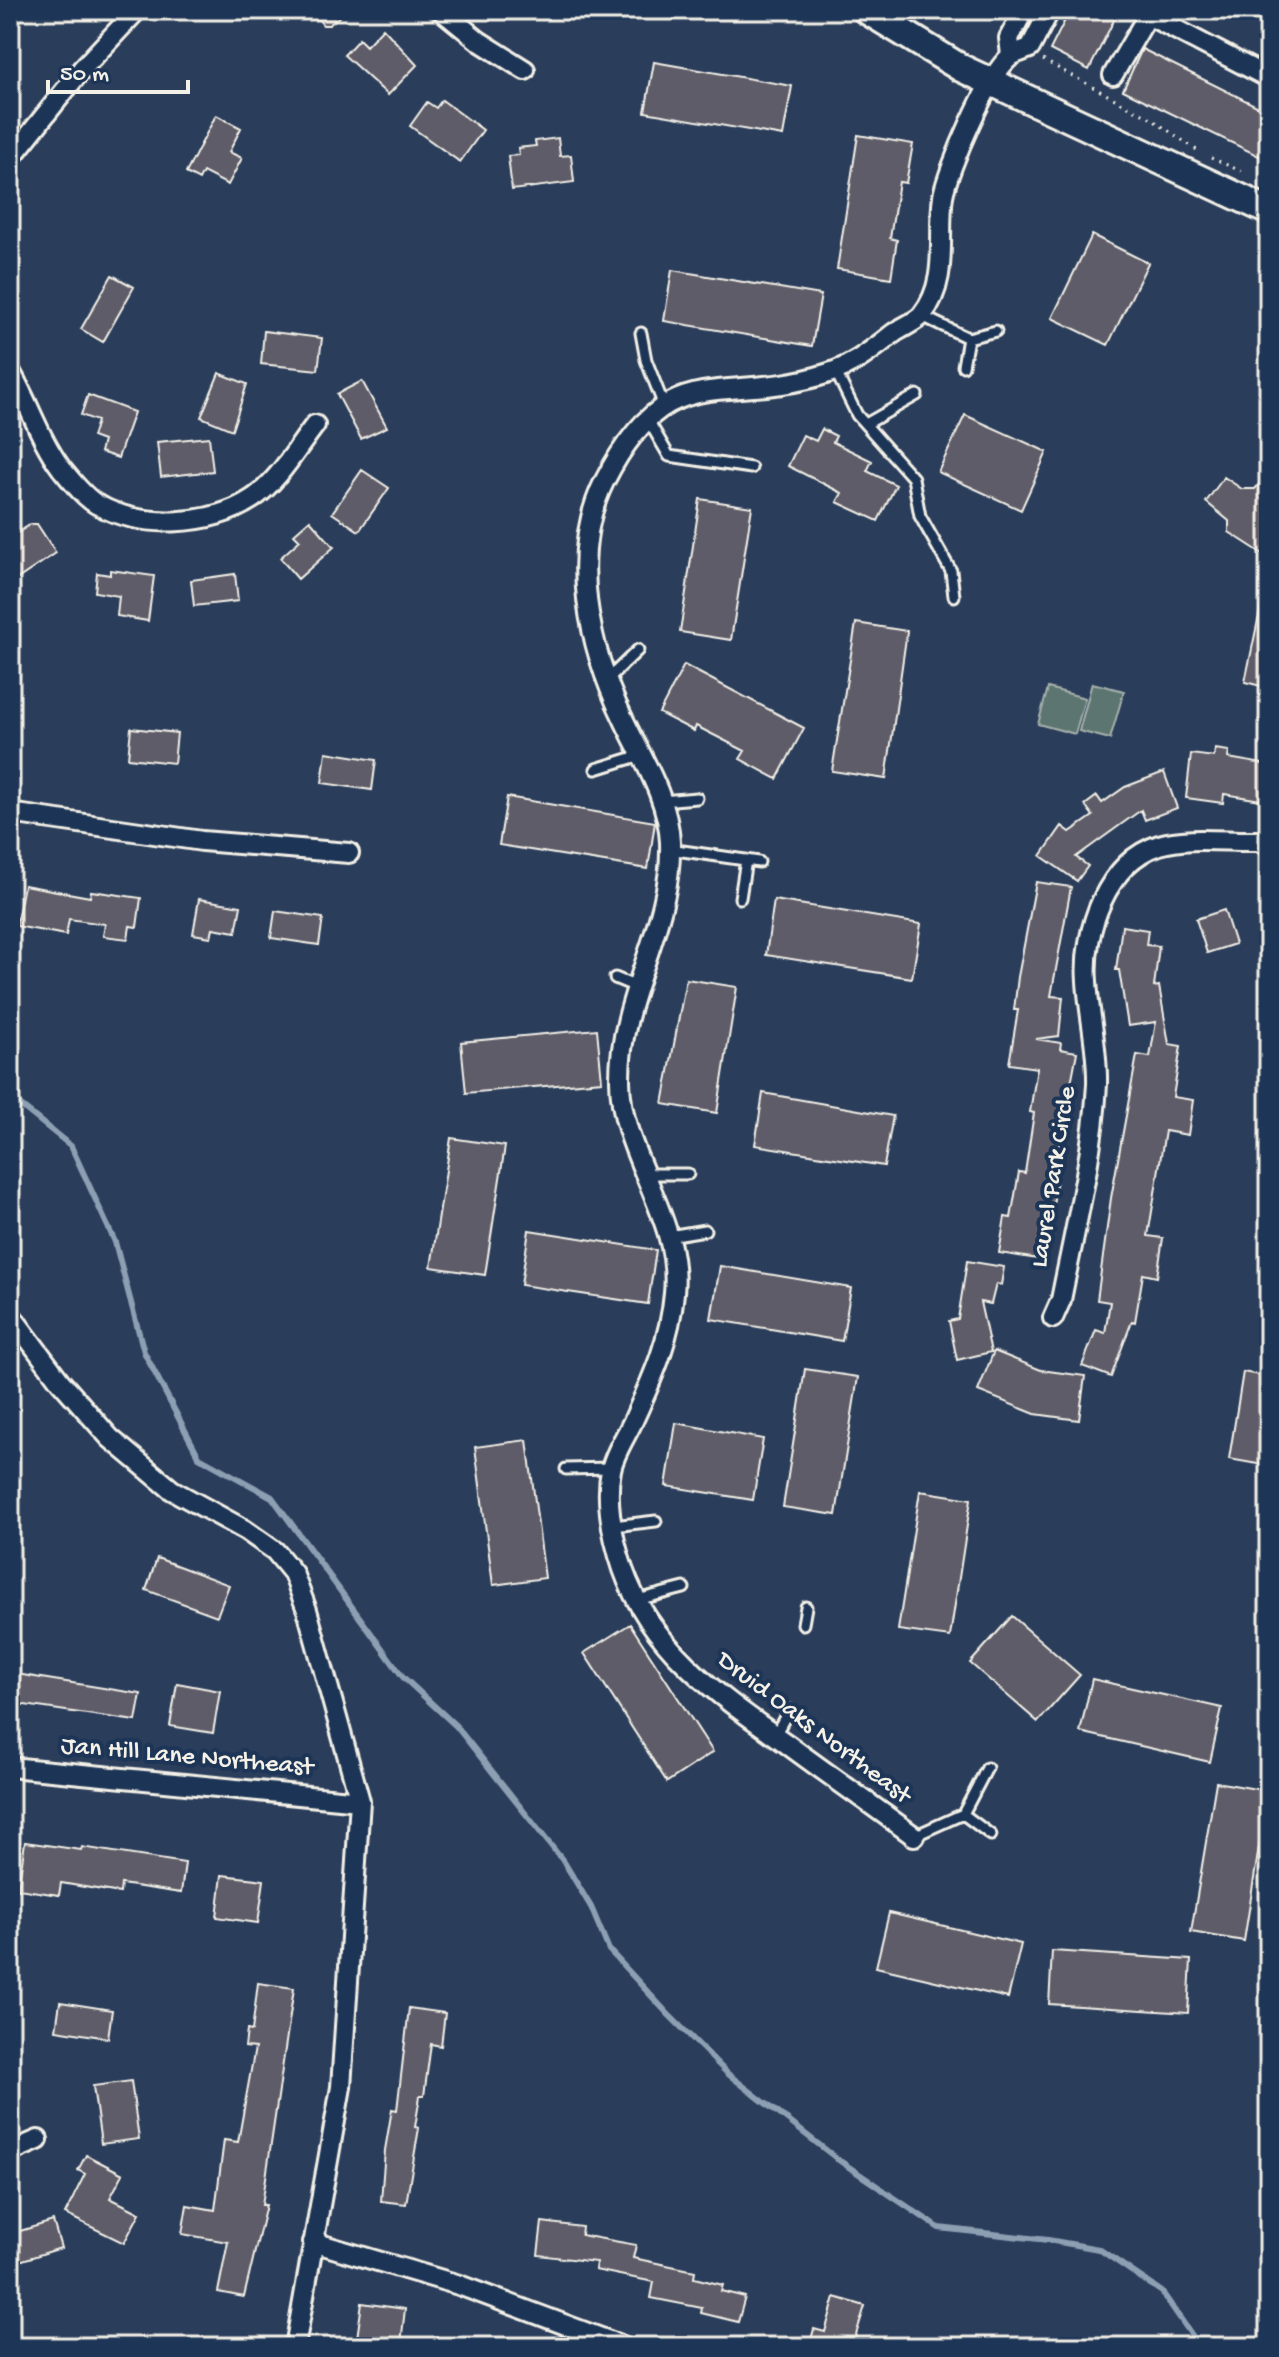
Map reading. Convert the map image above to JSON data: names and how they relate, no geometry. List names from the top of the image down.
{
  "streets": {
    "street": ["Laurel Park Circle", "Druid Oaks Northeast", "Jan Hill Lane Northeast"]
  },
  "scale_bar": "50 m"
}
